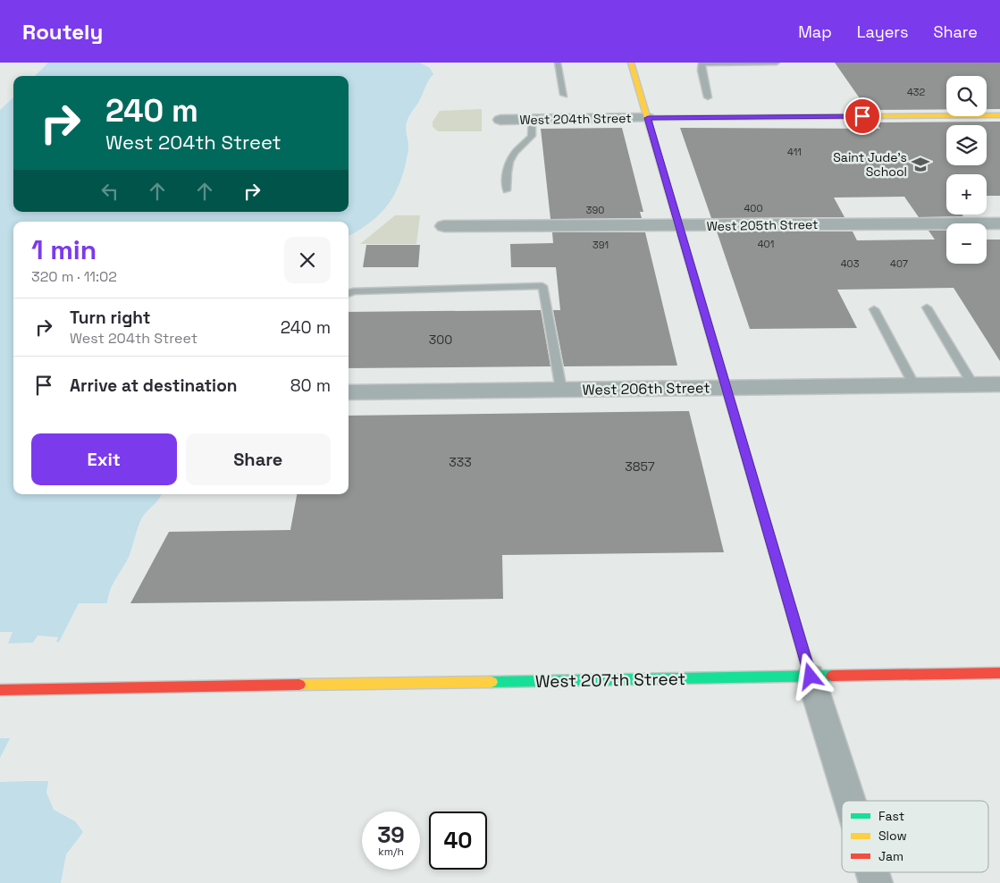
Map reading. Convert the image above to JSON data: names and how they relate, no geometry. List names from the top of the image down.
{
  "streets": {
    "street": [
      "West 204th Street",
      "West 205th Street",
      "West 206th Street",
      "West 207th Street"
    ]
  },
  "places": {
    "school or university": ["Saint Jude's School"]
  },
  "house_numbers": [
    "432",
    "411",
    "400",
    "390",
    "401",
    "391",
    "403",
    "407",
    "300",
    "333",
    "3857"
  ],
  "legend": ["Fast", "Slow", "Jam"],
  "page": {
    "header": "Routely",
    "nav": ["Map", "Layers", "Share"],
    "map_buttons": ["+", "−"],
    "turn": ["240 m", "West 204th Street"],
    "heading": ["1 min", "320 m · 11:02"],
    "list": [
      {
        "name": "Turn right",
        "note": "West 204th Street",
        "value": "240 m"
      },
      {
        "name": "Arrive at destination",
        "value": "80 m"
      }
    ],
    "buttons": ["Exit", "Share"],
    "speed": "39 km/h",
    "limit": "40"
  }
}
